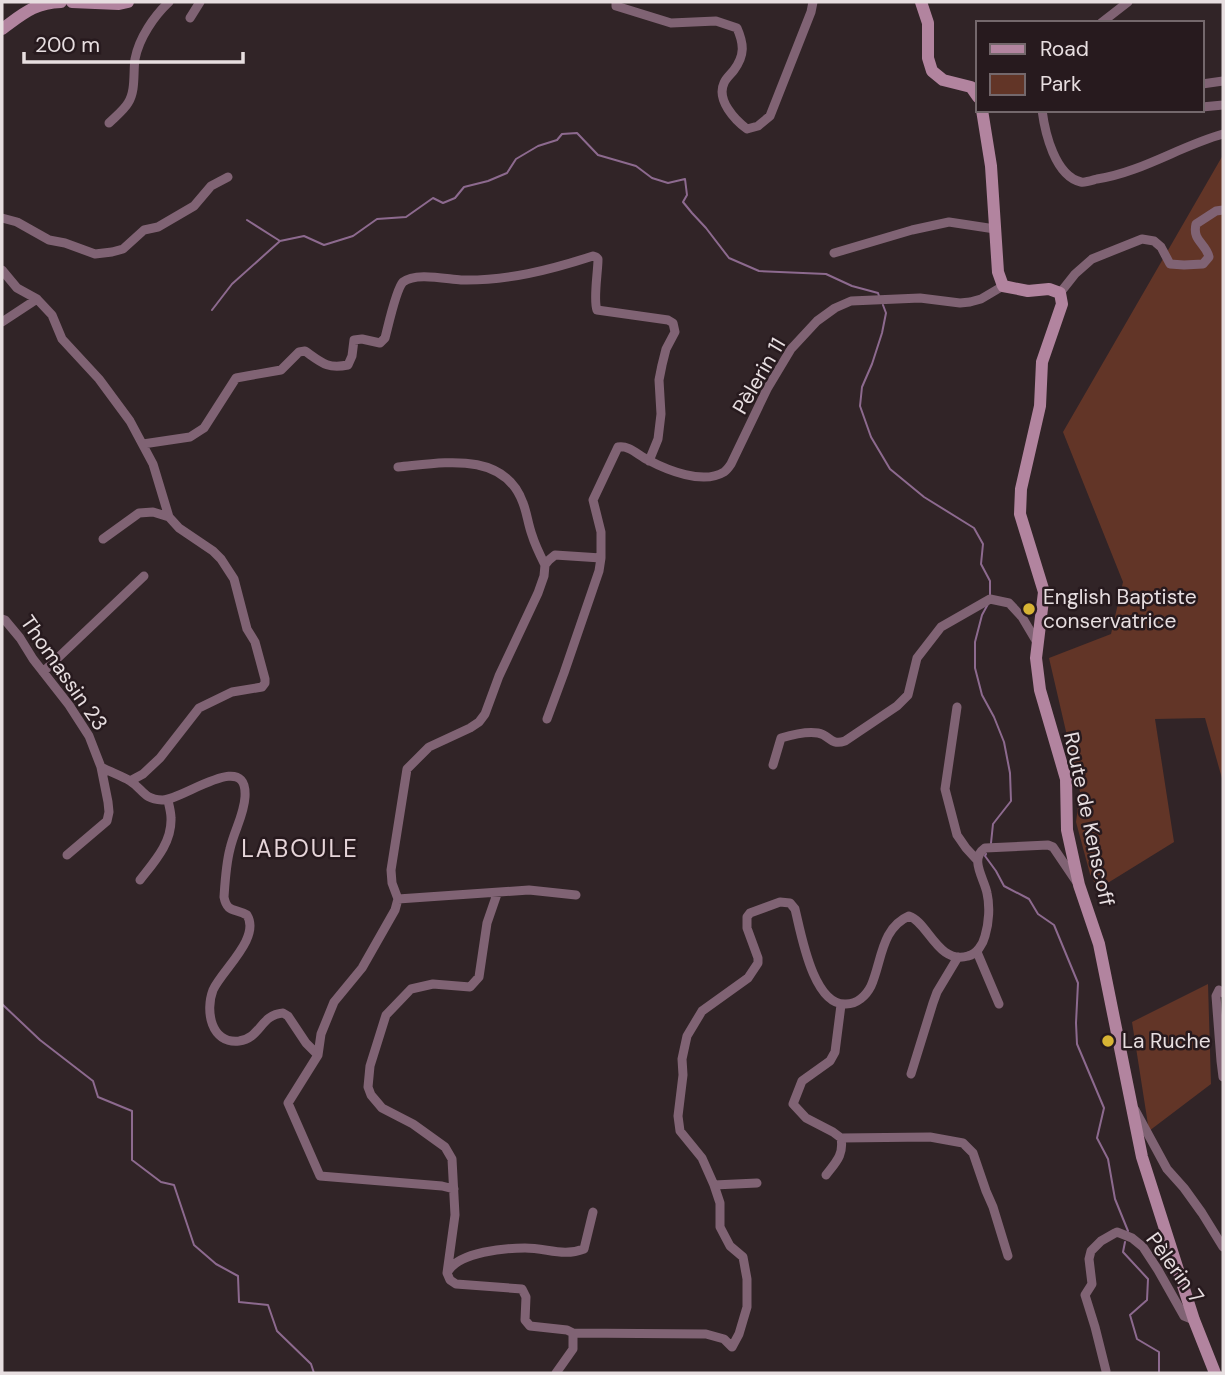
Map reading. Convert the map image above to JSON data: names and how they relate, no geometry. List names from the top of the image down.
{
  "streets": {
    "main road": ["Route de Kenscoff"],
    "street": ["Pèlerin 11", "Thomassin 23", "Pèlerin 7"]
  },
  "crossings": [
    ["Route de Kenscoff", "Pèlerin 7"]
  ],
  "districts": ["LABOULE"],
  "places": ["English Baptiste conservatrice", "La Ruche"],
  "legend": ["Road", "Park"],
  "scale_bar": "200 m"
}
